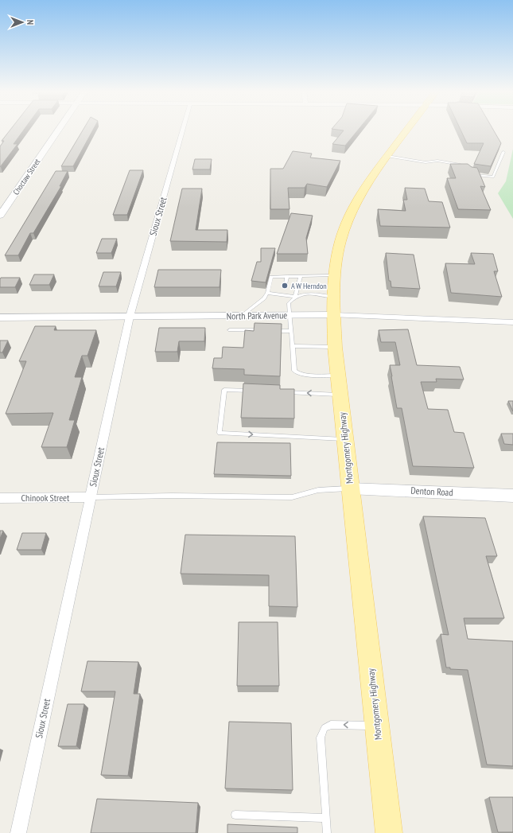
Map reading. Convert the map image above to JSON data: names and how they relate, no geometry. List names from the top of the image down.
{
  "streets": {
    "main road": ["Montgomery Highway"],
    "street": [
      "Choctaw Street",
      "Sioux Street",
      "North Park Avenue",
      "Denton Road",
      "Chinook Street"
    ]
  },
  "crossings": [
    ["Sioux Street", "North Park Avenue"],
    ["Sioux Street", "Chinook Street"],
    ["North Park Avenue", "Montgomery Highway"],
    ["Montgomery Highway", "Denton Road"]
  ],
  "places": ["A W Herndon"],
  "north": "right"
}
